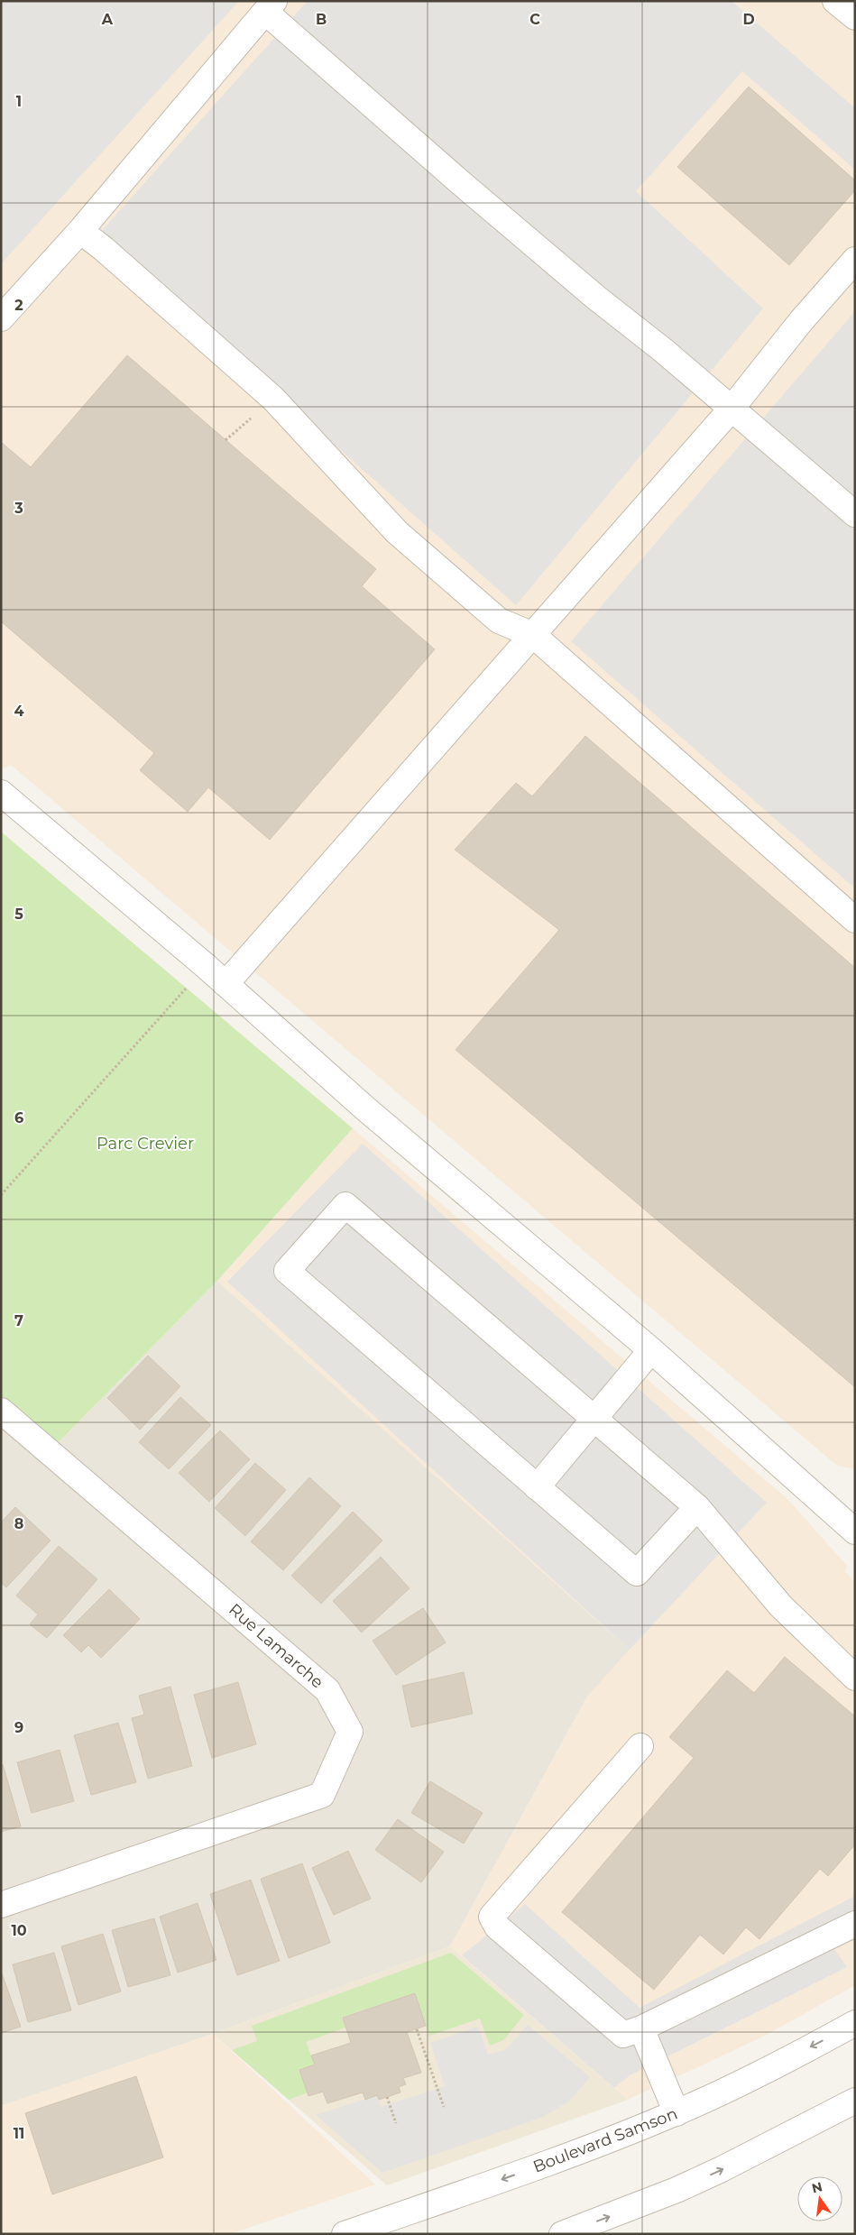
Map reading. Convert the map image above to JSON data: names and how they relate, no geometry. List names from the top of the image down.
{
  "streets": {
    "street": ["Rue Lamarche", "Boulevard Samson"]
  },
  "parks": ["Parc Crevier"],
  "north": "top",
  "grid": {
    "columns": [
      "A",
      "B",
      "C",
      "D"
    ],
    "rows": [
      "1",
      "2",
      "3",
      "4",
      "5",
      "6",
      "7",
      "8",
      "9",
      "10",
      "11"
    ]
  }
}
